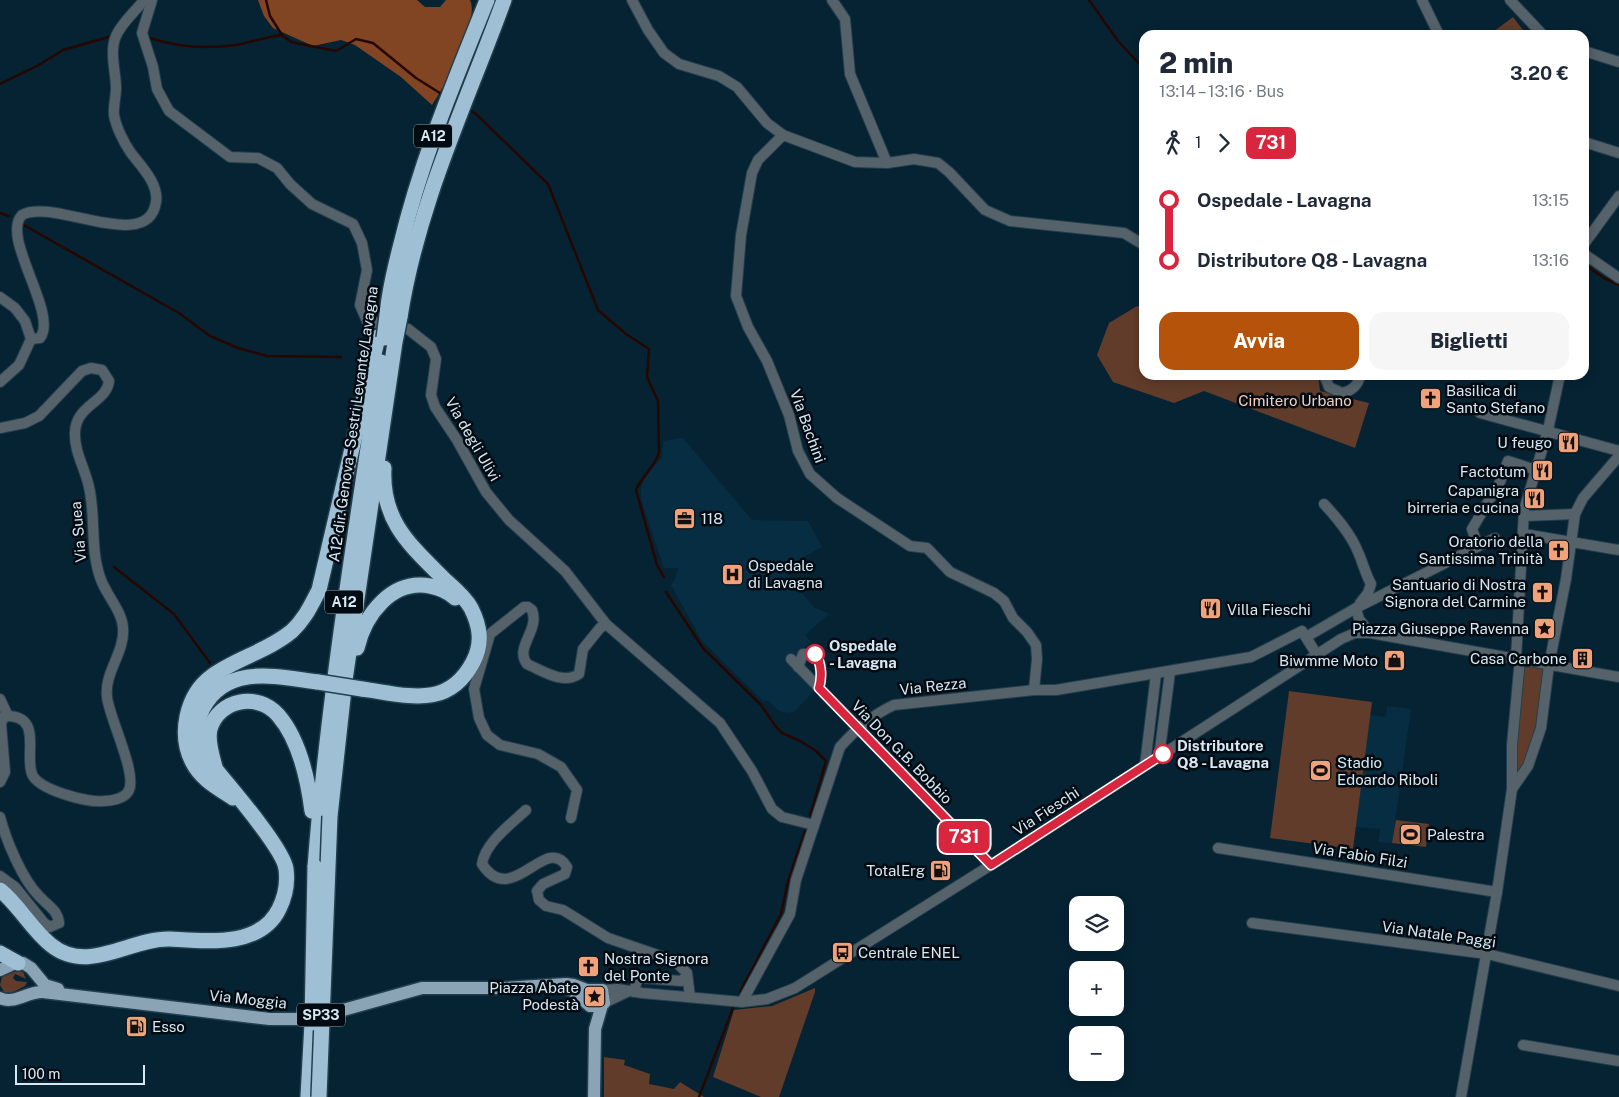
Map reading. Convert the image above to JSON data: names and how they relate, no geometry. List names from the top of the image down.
{
  "streets": {
    "highway": ["A12", "A12 dir. Genova - Sestri Levante/Lavagna"],
    "main road": ["Via Moggia", "SP33"],
    "street": [
      "Via Bachini",
      "Via degli Ulivi",
      "Via Suea",
      "Via Rezza",
      "Via Don G.B. Bobbio",
      "Via Fieschi",
      "Via Fabio Filzi",
      "Via Natale Paggi"
    ]
  },
  "crossings": [
    ["A12", "A12 dir. Genova - Sestri Levante/Lavagna"],
    ["Via Bachini", "Via Rezza"],
    ["Via degli Ulivi", "Via Rezza"],
    ["Via Rezza", "Via Don G.B. Bobbio"],
    ["Via Rezza", "Via Fieschi"],
    ["Via Don G.B. Bobbio", "Via Fieschi"],
    ["Via Fieschi", "Via Moggia"]
  ],
  "parks": ["Cimitero Urbano"],
  "places": {
    "church": [
      "Basilica di Santo Stefano",
      "Oratorio della Santissima Trinità",
      "Santuario di Nostra Signora del Carmine",
      "Nostra Signora del Ponte"
    ],
    "restaurant": [
      "U feugo",
      "Factotum",
      "Capanigra birreria e cucina",
      "Villa Fieschi"
    ],
    "office": ["118"],
    "hospital": ["Ospedale di Lavagna"],
    "place": ["Piazza Giuseppe Ravenna", "Piazza Abate Podestà"],
    "other": ["Ospedale - Lavagna", "Distributore Q8 - Lavagna"],
    "building": ["Casa Carbone"],
    "shop": ["Biwmme Moto"],
    "sports": ["Stadio Edoardo Riboli", "Palestra"],
    "fuel station": ["TotalErg", "Esso"],
    "bus stop": ["Centrale ENEL"]
  },
  "lines": ["bus line 731"],
  "scale_bar": "100 m",
  "page": {
    "on_map": "731",
    "heading": ["2 min", "13:14 – 13:16 · Bus", "3.20 €"],
    "legs": ["1", "731"],
    "list": [
      {
        "name": "Ospedale - Lavagna",
        "value": "13:15"
      },
      {
        "name": "Distributore Q8 - Lavagna",
        "value": "13:16"
      }
    ],
    "buttons": ["Avvia", "Biglietti"],
    "map_buttons": ["+", "−"],
    "scale": "100 m"
  }
}
